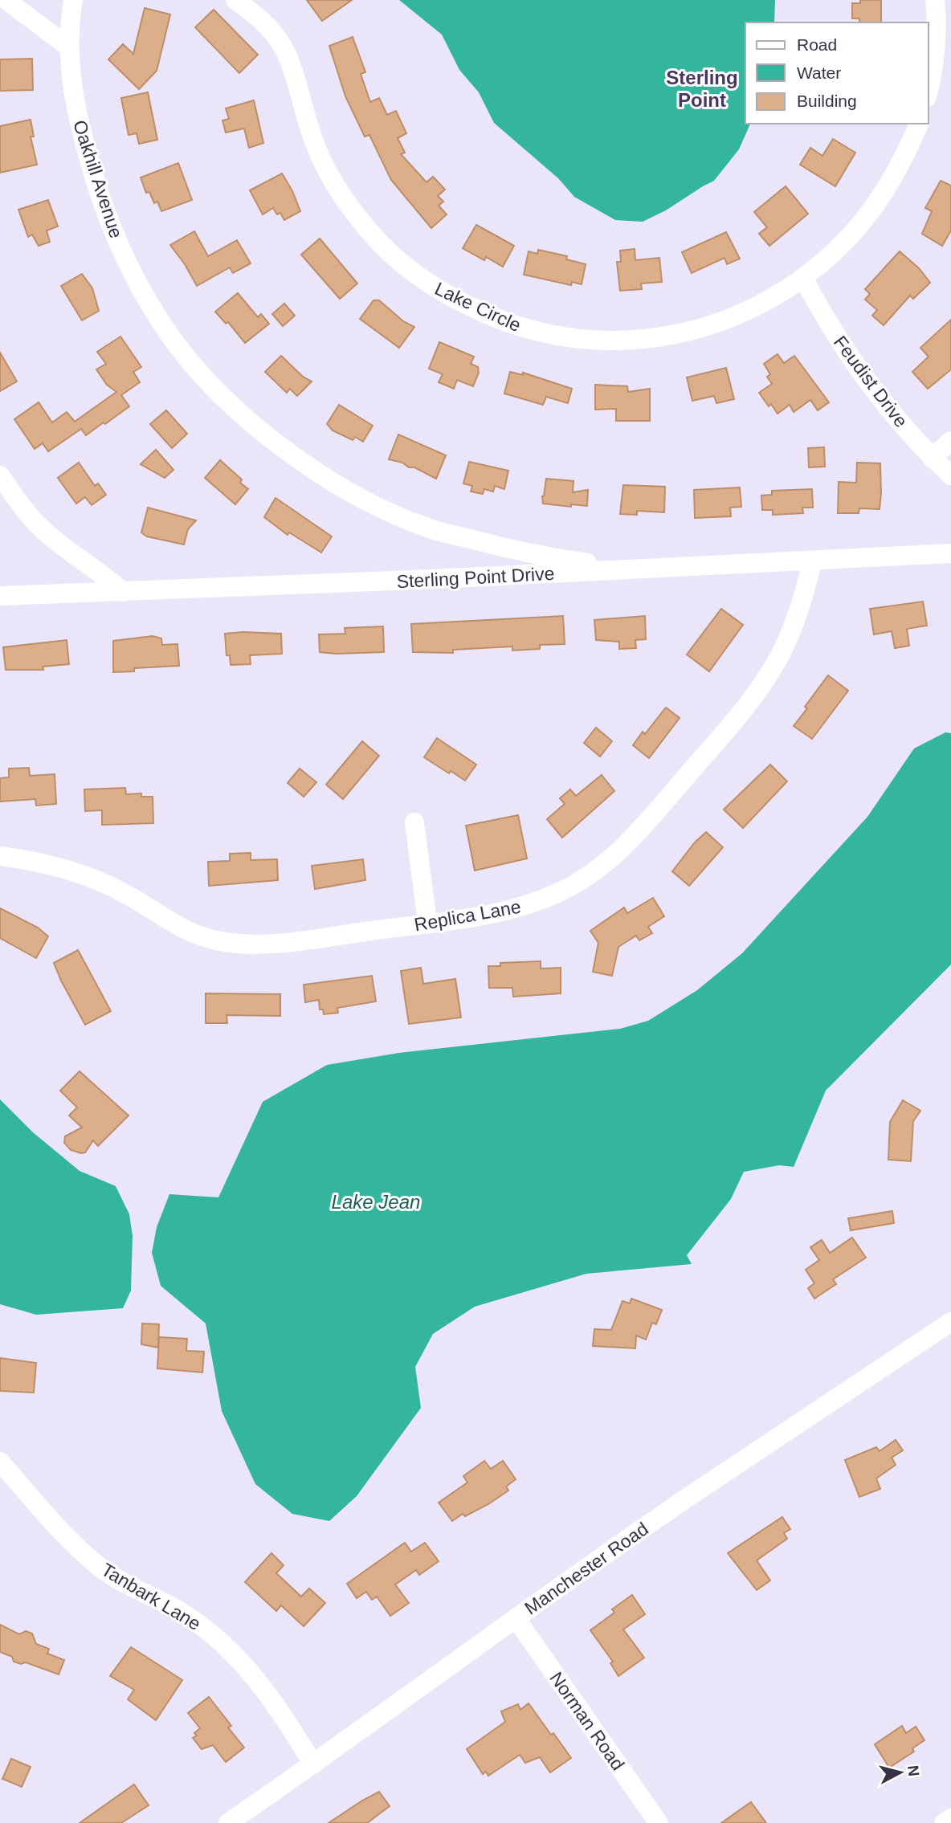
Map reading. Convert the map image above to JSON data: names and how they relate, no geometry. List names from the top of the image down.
{
  "streets": {
    "street": [
      "Oakhill Avenue",
      "Lake Circle",
      "Feudist Drive",
      "Sterling Point Drive",
      "Replica Lane",
      "Manchester Road",
      "Tanbark Lane",
      "Norman Road"
    ]
  },
  "crossings": [
    ["Oakhill Avenue", "Sterling Point Drive"],
    ["Lake Circle", "Feudist Drive"],
    ["Sterling Point Drive", "Replica Lane"],
    ["Manchester Road", "Tanbark Lane"],
    ["Manchester Road", "Norman Road"]
  ],
  "districts": ["Sterling Point"],
  "water": ["Lake Jean"],
  "legend": ["Road", "Water", "Building"],
  "north": "right"
}
